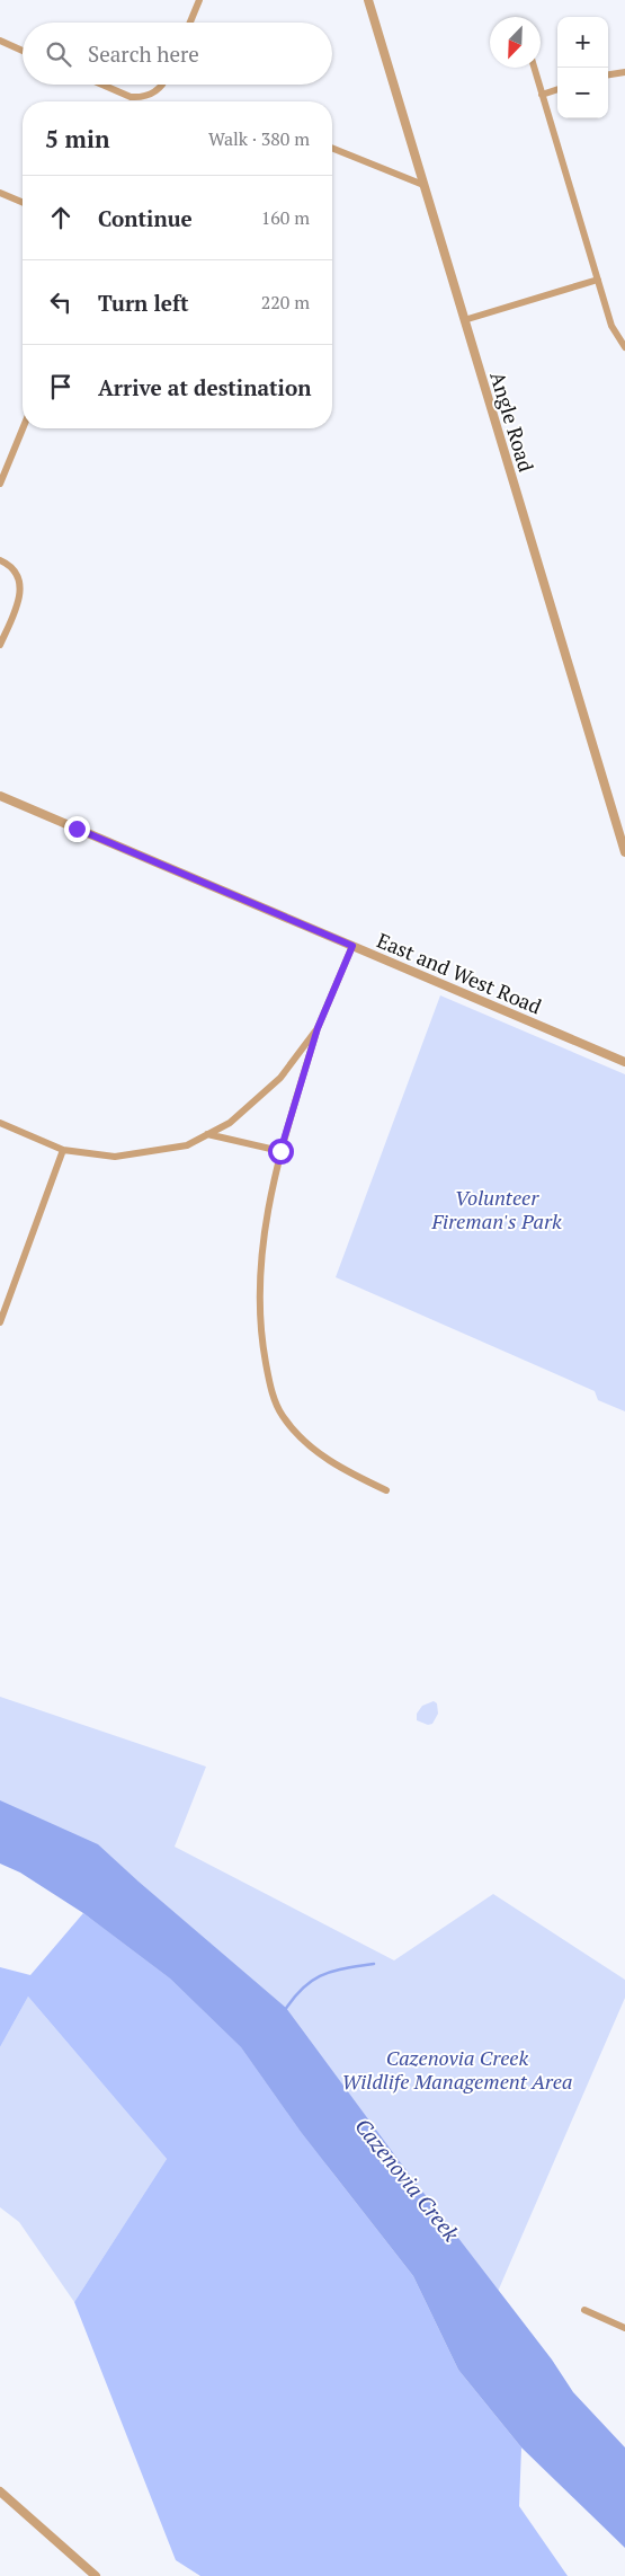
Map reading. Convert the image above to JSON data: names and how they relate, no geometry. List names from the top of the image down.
{
  "streets": {
    "street": ["Angle Road", "East and West Road"]
  },
  "water": ["Cazenovia Creek"],
  "parks": ["Volunteer Fireman's Park", "Cazenovia Creek Wildlife Management Area"],
  "north": "bottom left",
  "page": {
    "map_buttons": ["+", "−"],
    "search": "Search here",
    "heading": ["5 min", "Walk · 380 m"],
    "list": [
      ["Continue", "160 m"],
      ["Turn left", "220 m"],
      "Arrive at destination"
    ]
  }
}
